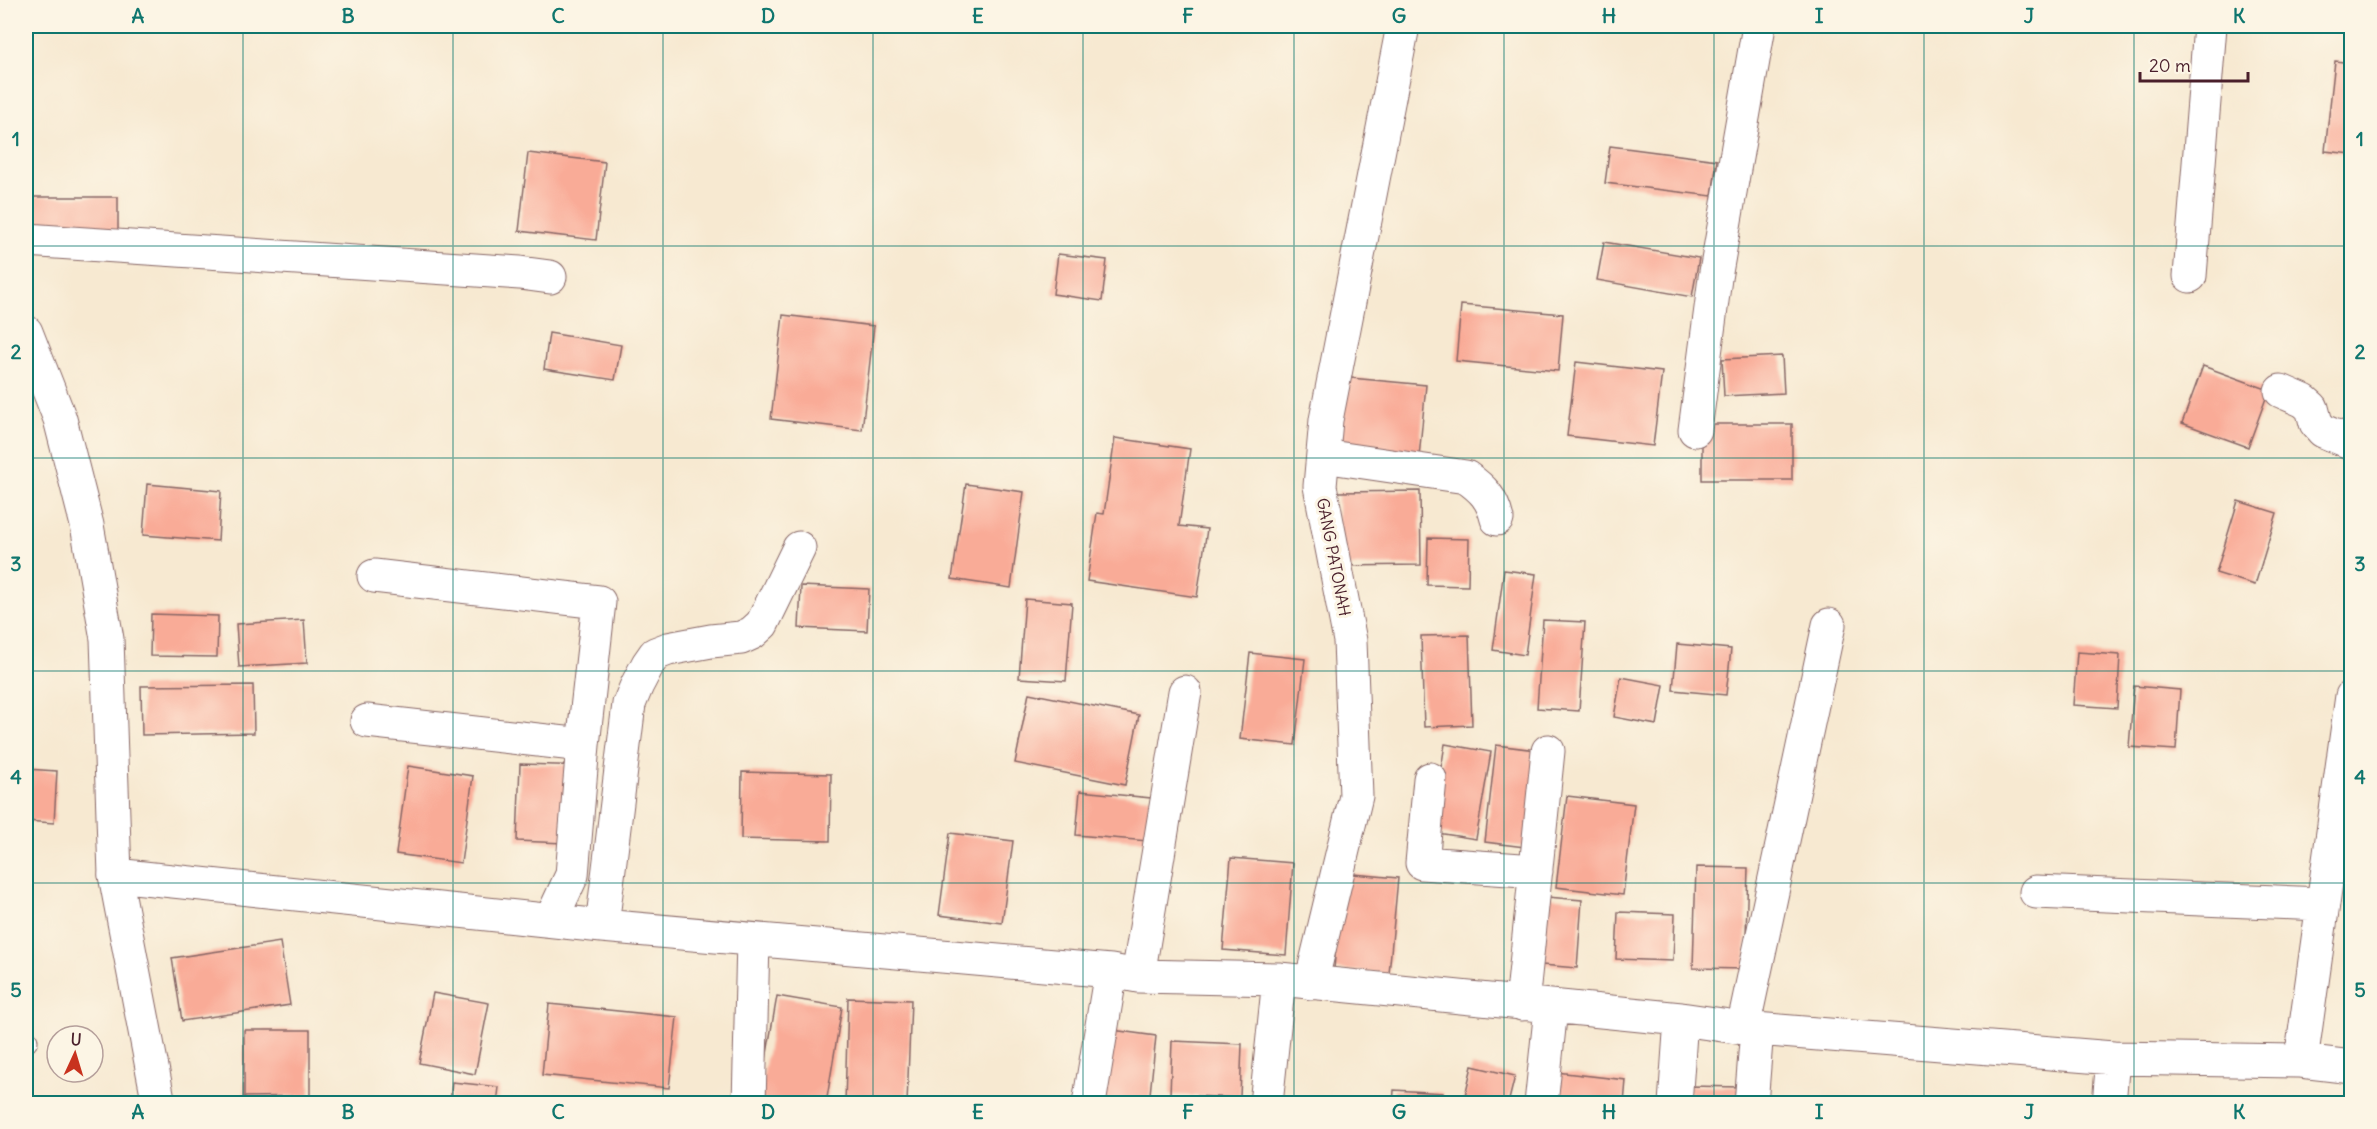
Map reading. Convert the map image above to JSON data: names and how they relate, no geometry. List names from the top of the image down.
{
  "streets": {
    "street": ["GANG PATONAH"]
  },
  "scale_bar": "20 m",
  "north": "top",
  "grid": {
    "columns": [
      "A",
      "B",
      "C",
      "D",
      "E",
      "F",
      "G",
      "H",
      "I",
      "J",
      "K"
    ],
    "rows": [
      "1",
      "2",
      "3",
      "4",
      "5"
    ]
  }
}
